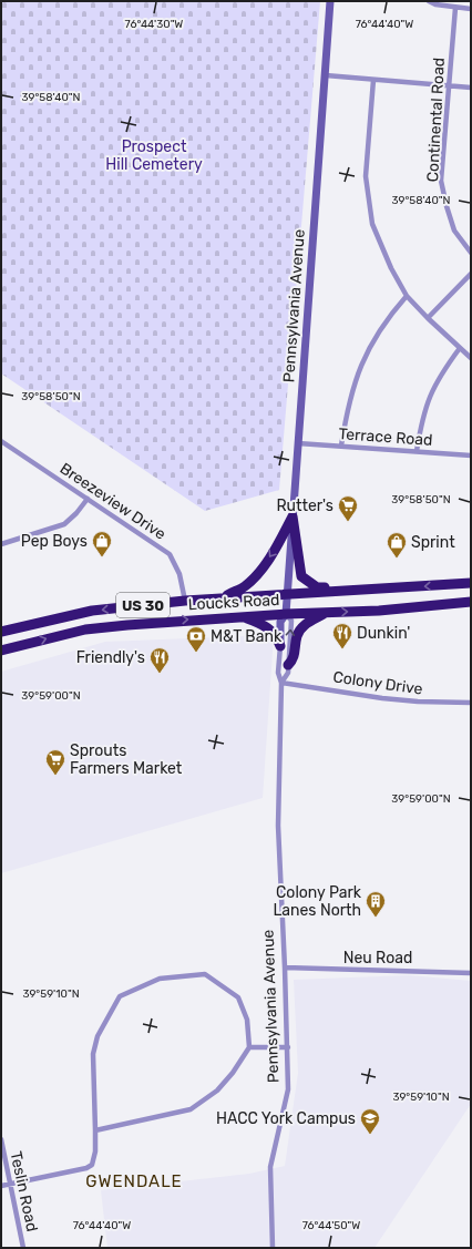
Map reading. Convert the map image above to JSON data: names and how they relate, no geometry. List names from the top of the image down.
{
  "streets": {
    "highway": ["Loucks Road", "US 30"],
    "street": [
      "Continental Road",
      "Pennsylvania Avenue",
      "Terrace Road",
      "Breezeview Drive",
      "Colony Drive",
      "Neu Road",
      "Teslin Road"
    ]
  },
  "crossings": [
    ["Pennsylvania Avenue", "Terrace Road"],
    ["Pennsylvania Avenue", "Loucks Road"],
    ["Pennsylvania Avenue", "Colony Drive"],
    ["Pennsylvania Avenue", "Neu Road"],
    ["Breezeview Drive", "Loucks Road"]
  ],
  "districts": ["GWENDALE"],
  "parks": ["Prospect Hill Cemetery"],
  "places": {
    "supermarket": ["Rutter's", "Sprouts Farmers Market"],
    "shop": ["Pep Boys", "Sprint"],
    "restaurant": ["Dunkin'", "Friendly's"],
    "bank": ["M&T Bank"],
    "building": ["Colony Park Lanes North"],
    "school or university": ["HACC York Campus"]
  },
  "coordinates": [
    "76°44'30\"W",
    "76°44'40\"W",
    "39°58'40\"N",
    "39°58'50\"N",
    "39°59'00\"N",
    "39°59'10\"N",
    "76°44'50\"W"
  ]
}
